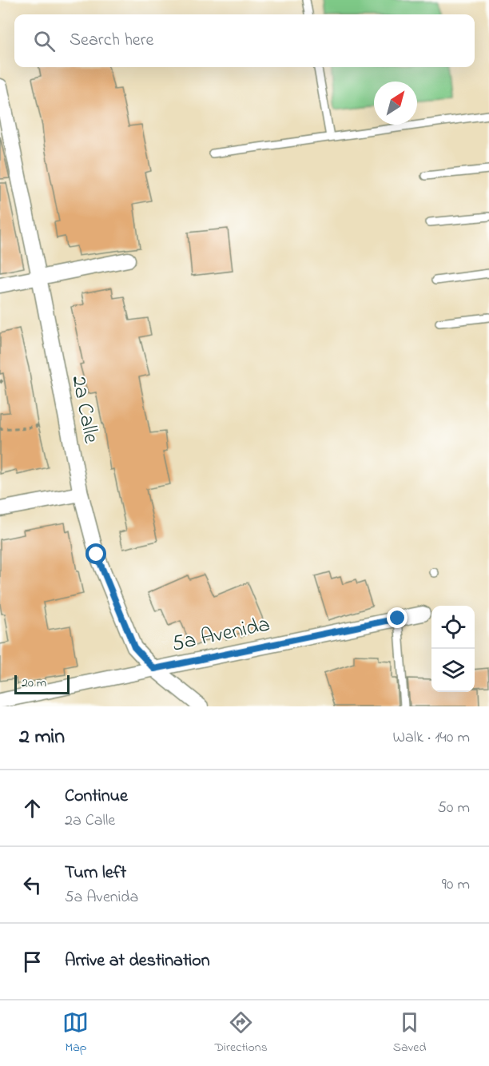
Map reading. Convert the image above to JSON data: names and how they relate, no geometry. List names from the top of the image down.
{
  "streets": {
    "street": ["2a Calle", "5a Avenida"]
  },
  "crossings": [
    ["2a Calle", "5a Avenida"]
  ],
  "scale_bar": "20 m",
  "north": "top right",
  "page": {
    "search": "Search here",
    "scale": "20 m",
    "heading": ["2 min", "Walk · 140 m"],
    "list": [
      ["Continue", "2a Calle", "50 m"],
      ["Turn left", "5a Avenida", "90 m"],
      "Arrive at destination"
    ],
    "nav": ["Map", "Directions", "Saved"]
  }
}
